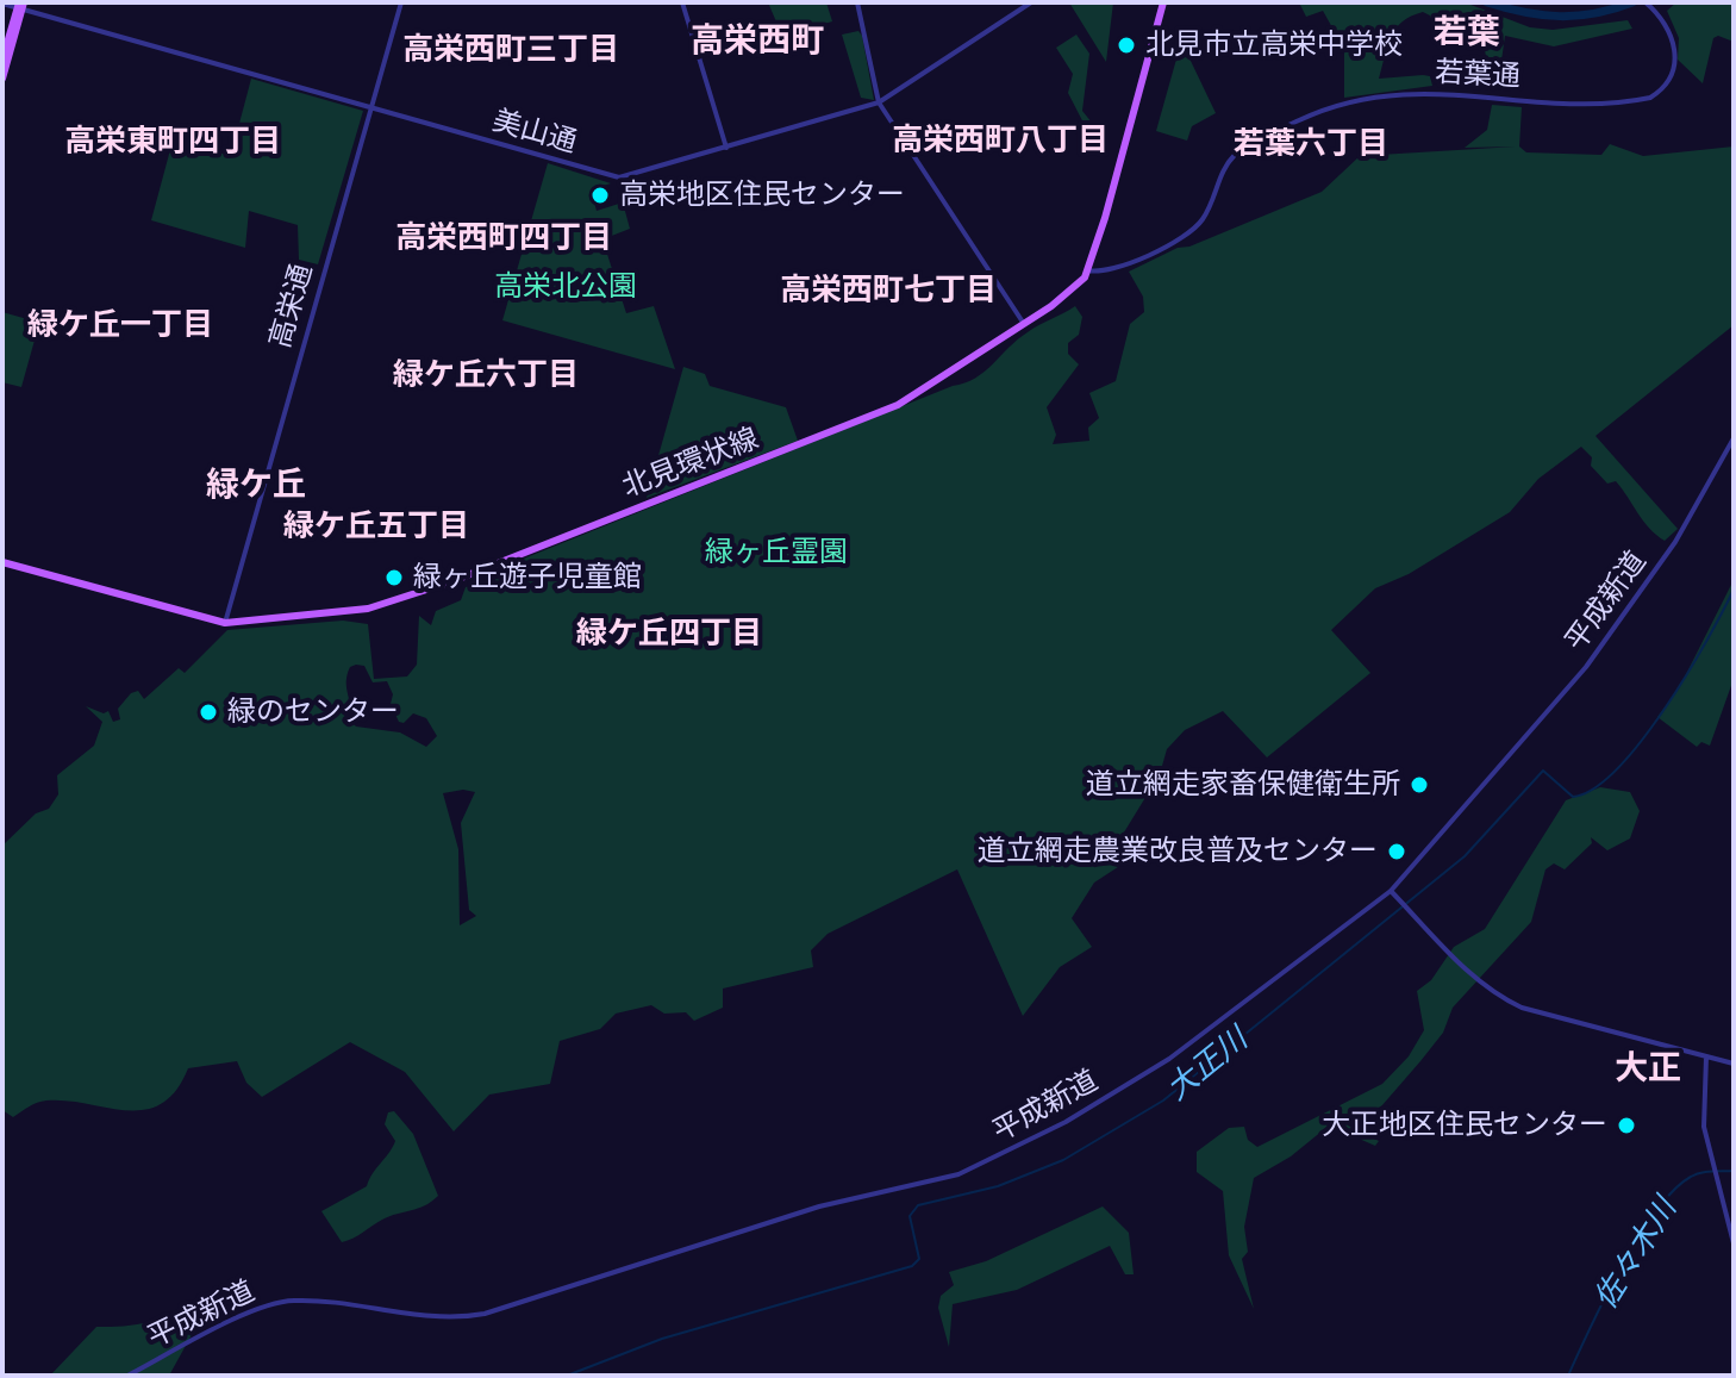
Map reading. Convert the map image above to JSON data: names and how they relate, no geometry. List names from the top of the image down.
{
  "streets": {
    "main road": ["北見環状線"],
    "street": [
      "若葉通",
      "美山通",
      "高栄通",
      "平成新道"
    ]
  },
  "crossings": [
    ["若葉通", "北見環状線"],
    ["美山通", "高栄通"],
    ["高栄通", "北見環状線"]
  ],
  "districts": [
    "若葉",
    "高栄西町",
    "高栄西町三丁目",
    "高栄西町八丁目",
    "高栄東町四丁目",
    "若葉六丁目",
    "高栄西町四丁目",
    "高栄西町七丁目",
    "緑ケ丘一丁目",
    "緑ケ丘六丁目",
    "緑ケ丘",
    "緑ケ丘五丁目",
    "緑ケ丘四丁目",
    "大正"
  ],
  "water": ["大正川", "佐々木川"],
  "parks": ["高栄北公園", "緑ヶ丘霊園"],
  "places": [
    "北見市立高栄中学校",
    "高栄地区住民センター",
    "緑ヶ丘遊子児童館",
    "緑のセンター",
    "道立網走家畜保健衛生所",
    "道立網走農業改良普及センター",
    "大正地区住民センター"
  ]
}
